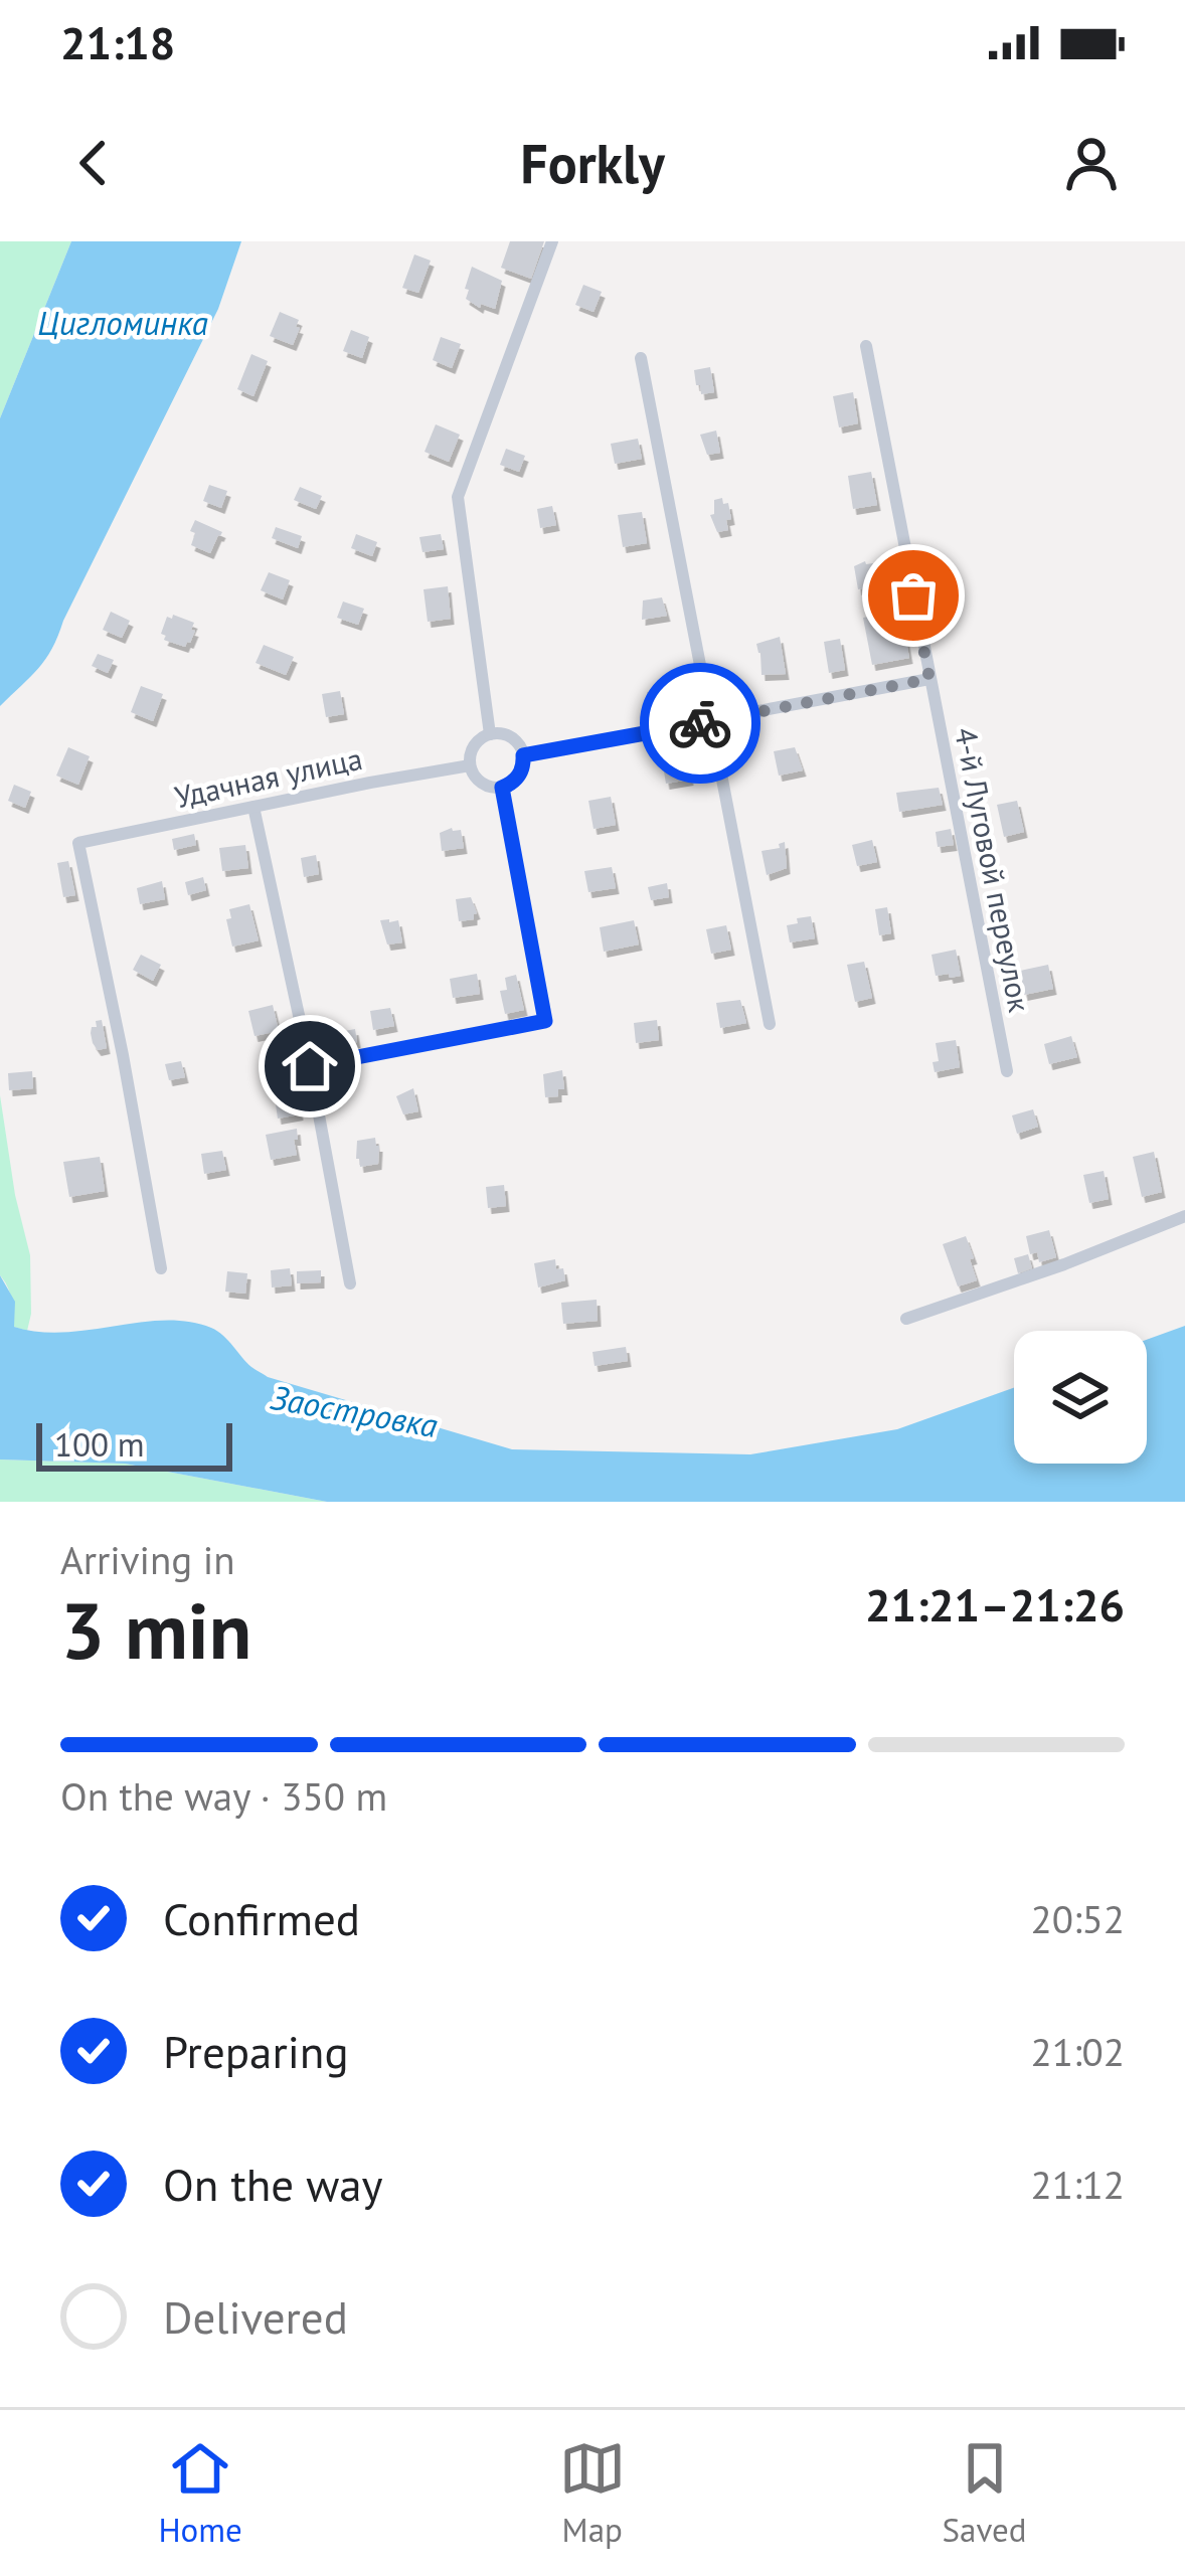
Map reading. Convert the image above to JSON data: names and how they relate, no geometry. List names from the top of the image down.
{
  "streets": {
    "street": ["Удачная улица", "4-й Луговой переулок"]
  },
  "water": ["Цигломинка", "Заостровка"],
  "scale_bar": "100 m",
  "page": {
    "status": "21:18",
    "header": "Forkly",
    "scale": "100 m",
    "heading": ["3 min", "Arriving in", "21:21–21:26"],
    "bar": "On the way · 350 m",
    "list": [
      ["Confirmed", "20:52"],
      ["Preparing", "21:02"],
      ["On the way", "21:12"],
      "Delivered"
    ],
    "tabs": ["Home", "Map", "Saved"]
  }
}
